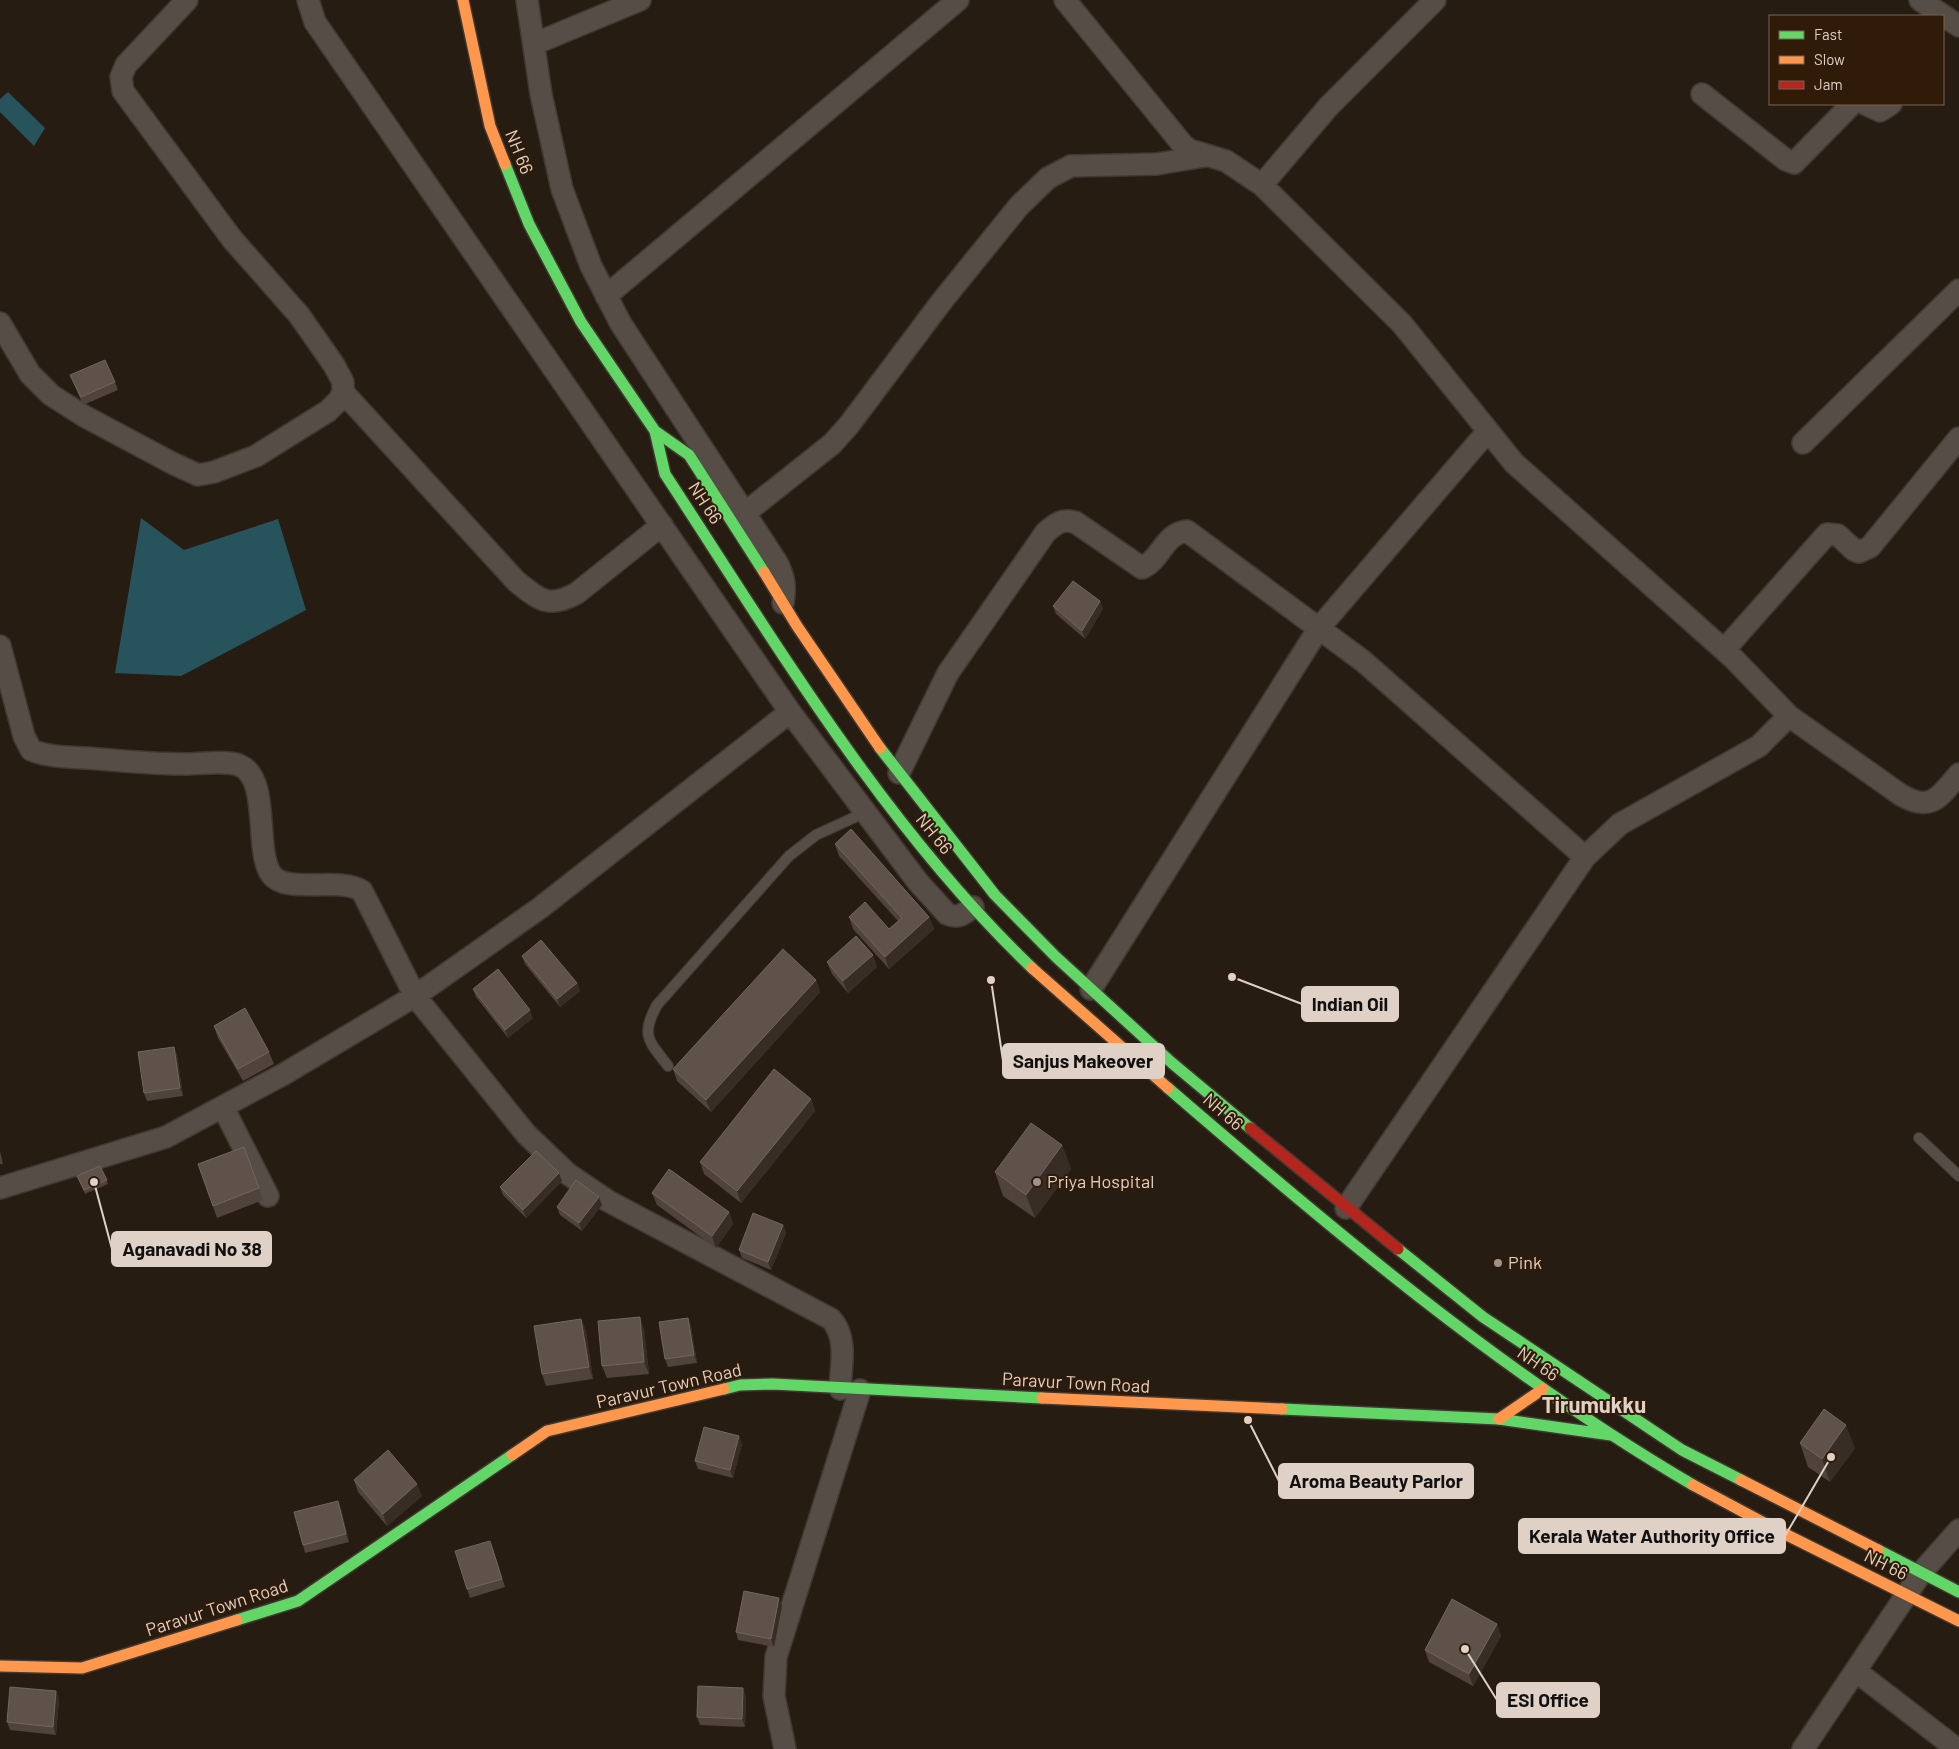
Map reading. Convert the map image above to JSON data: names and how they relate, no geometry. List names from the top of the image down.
{
  "streets": {
    "main road": ["NH 66", "Paravur Town Road"]
  },
  "crossings": [
    ["NH 66", "Paravur Town Road"]
  ],
  "districts": ["Tirumukku"],
  "places": [
    "Indian Oil",
    "Sanjus Makeover",
    "Aganavadi No 38",
    "Priya Hospital",
    "Pink",
    "Aroma Beauty Parlor",
    "Kerala Water Authority Office",
    "ESI Office"
  ],
  "legend": ["Fast", "Slow", "Jam"]
}
